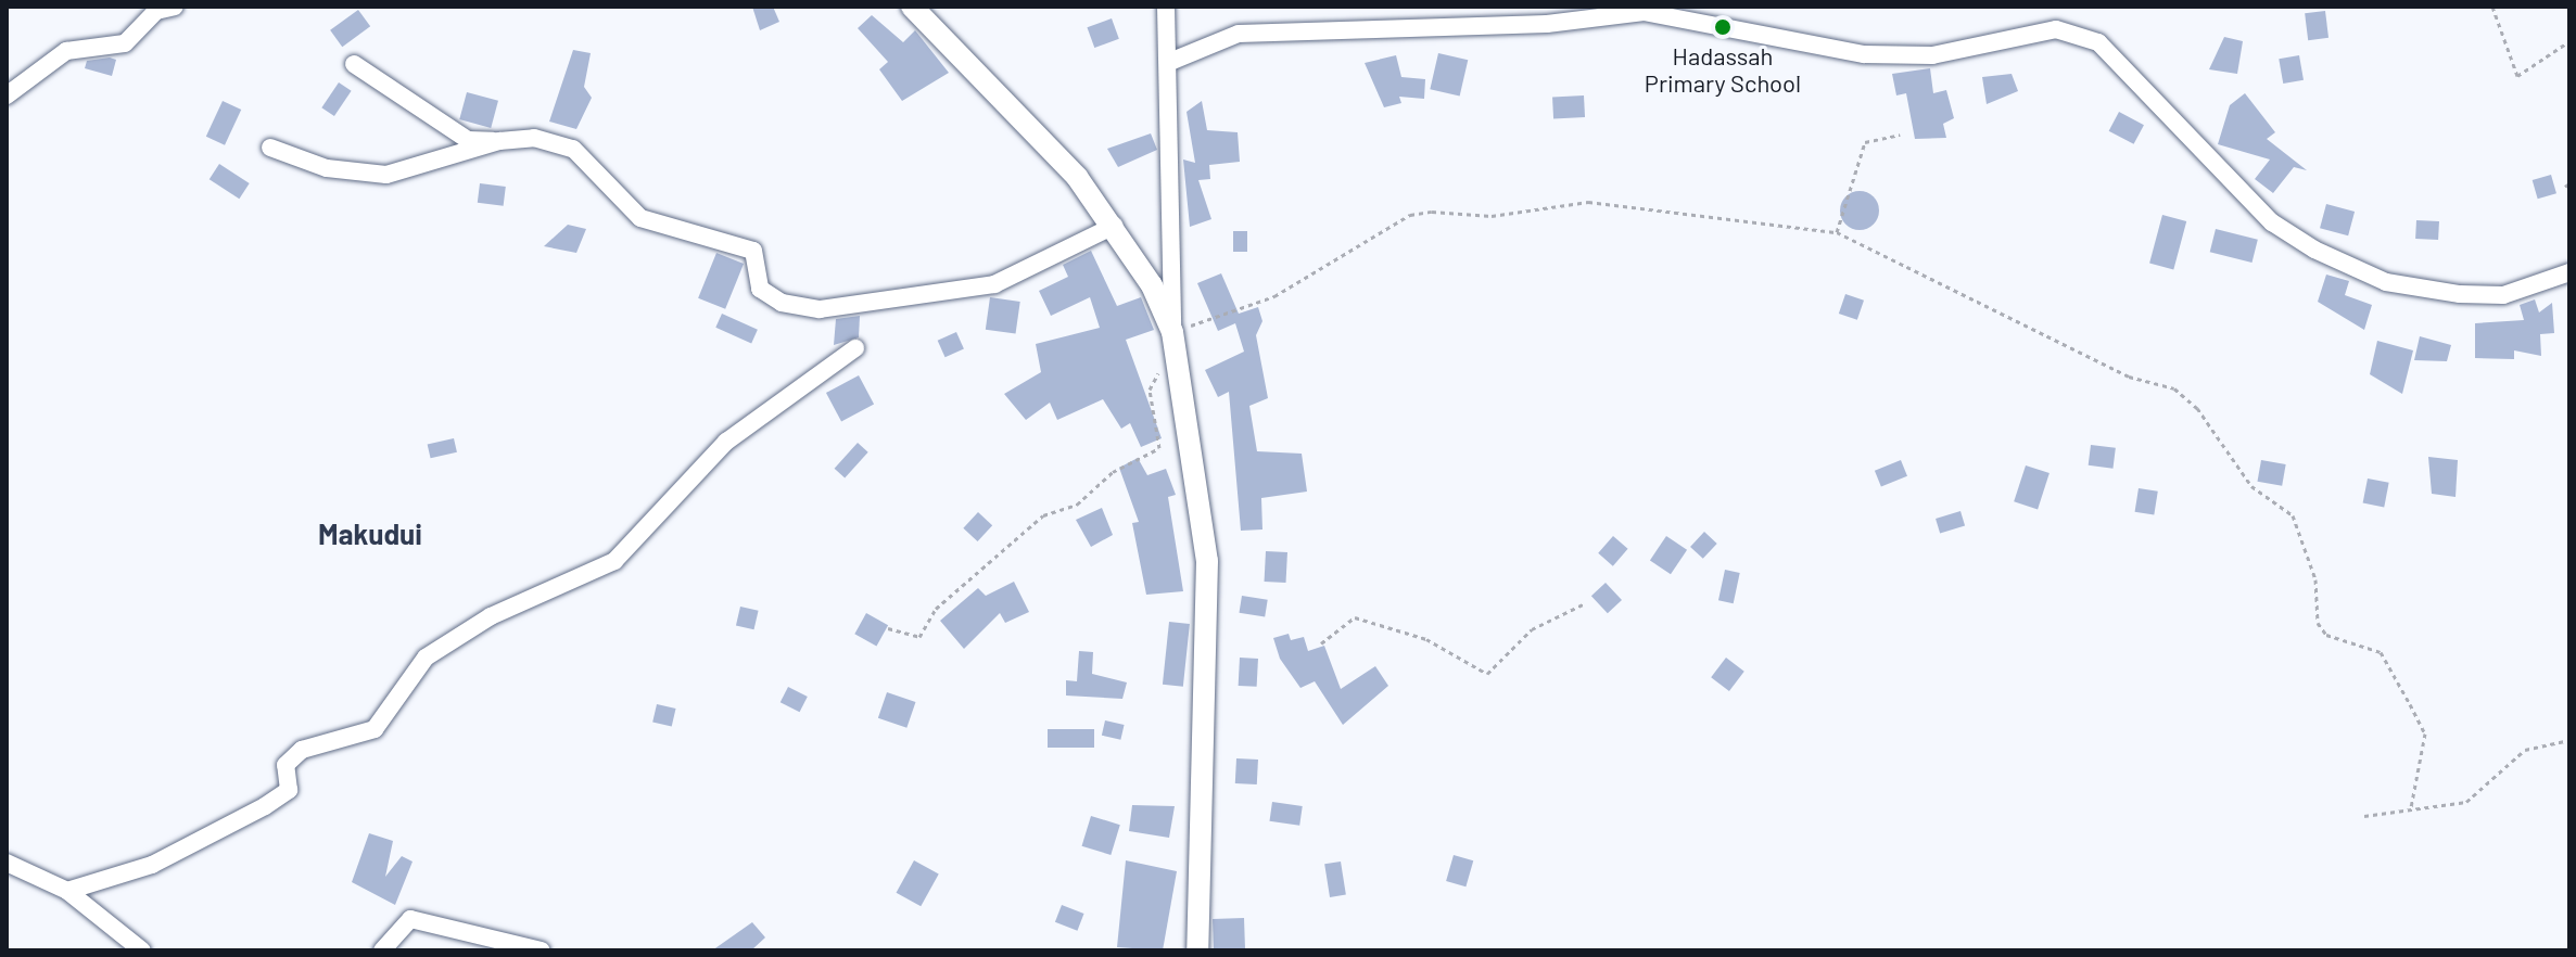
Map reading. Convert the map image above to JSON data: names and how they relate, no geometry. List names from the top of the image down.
{
  "districts": ["Makudui"],
  "places": ["Hadassah Primary School"]
}
